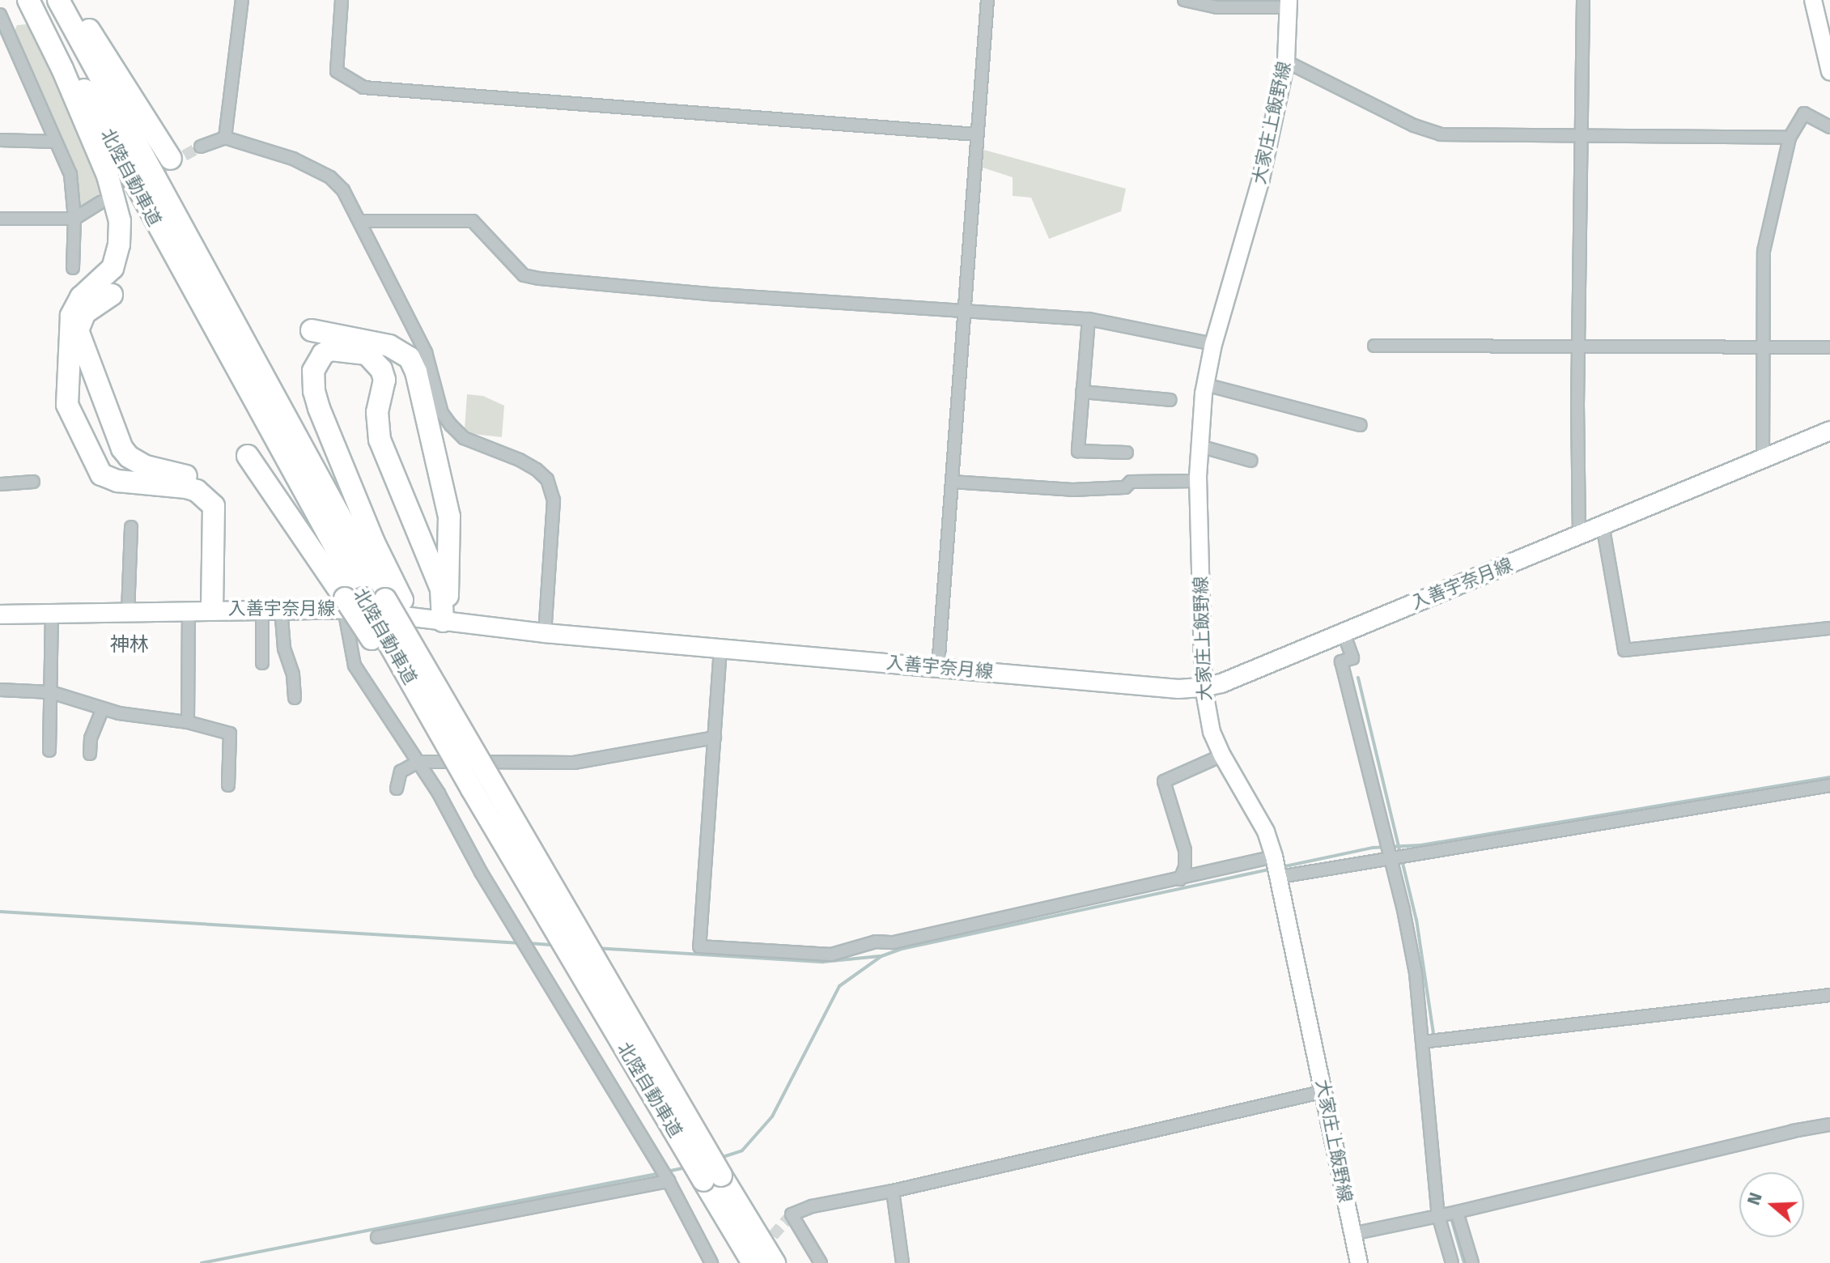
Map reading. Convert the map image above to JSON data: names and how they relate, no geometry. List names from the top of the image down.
{
  "streets": {
    "highway": ["北陸自動車道"],
    "main road": ["大家庄上飯野線", "入善宇奈月線"]
  },
  "crossings": [
    ["大家庄上飯野線", "入善宇奈月線"],
    ["北陸自動車道", "入善宇奈月線"]
  ],
  "districts": ["神林"],
  "north": "left"
}
